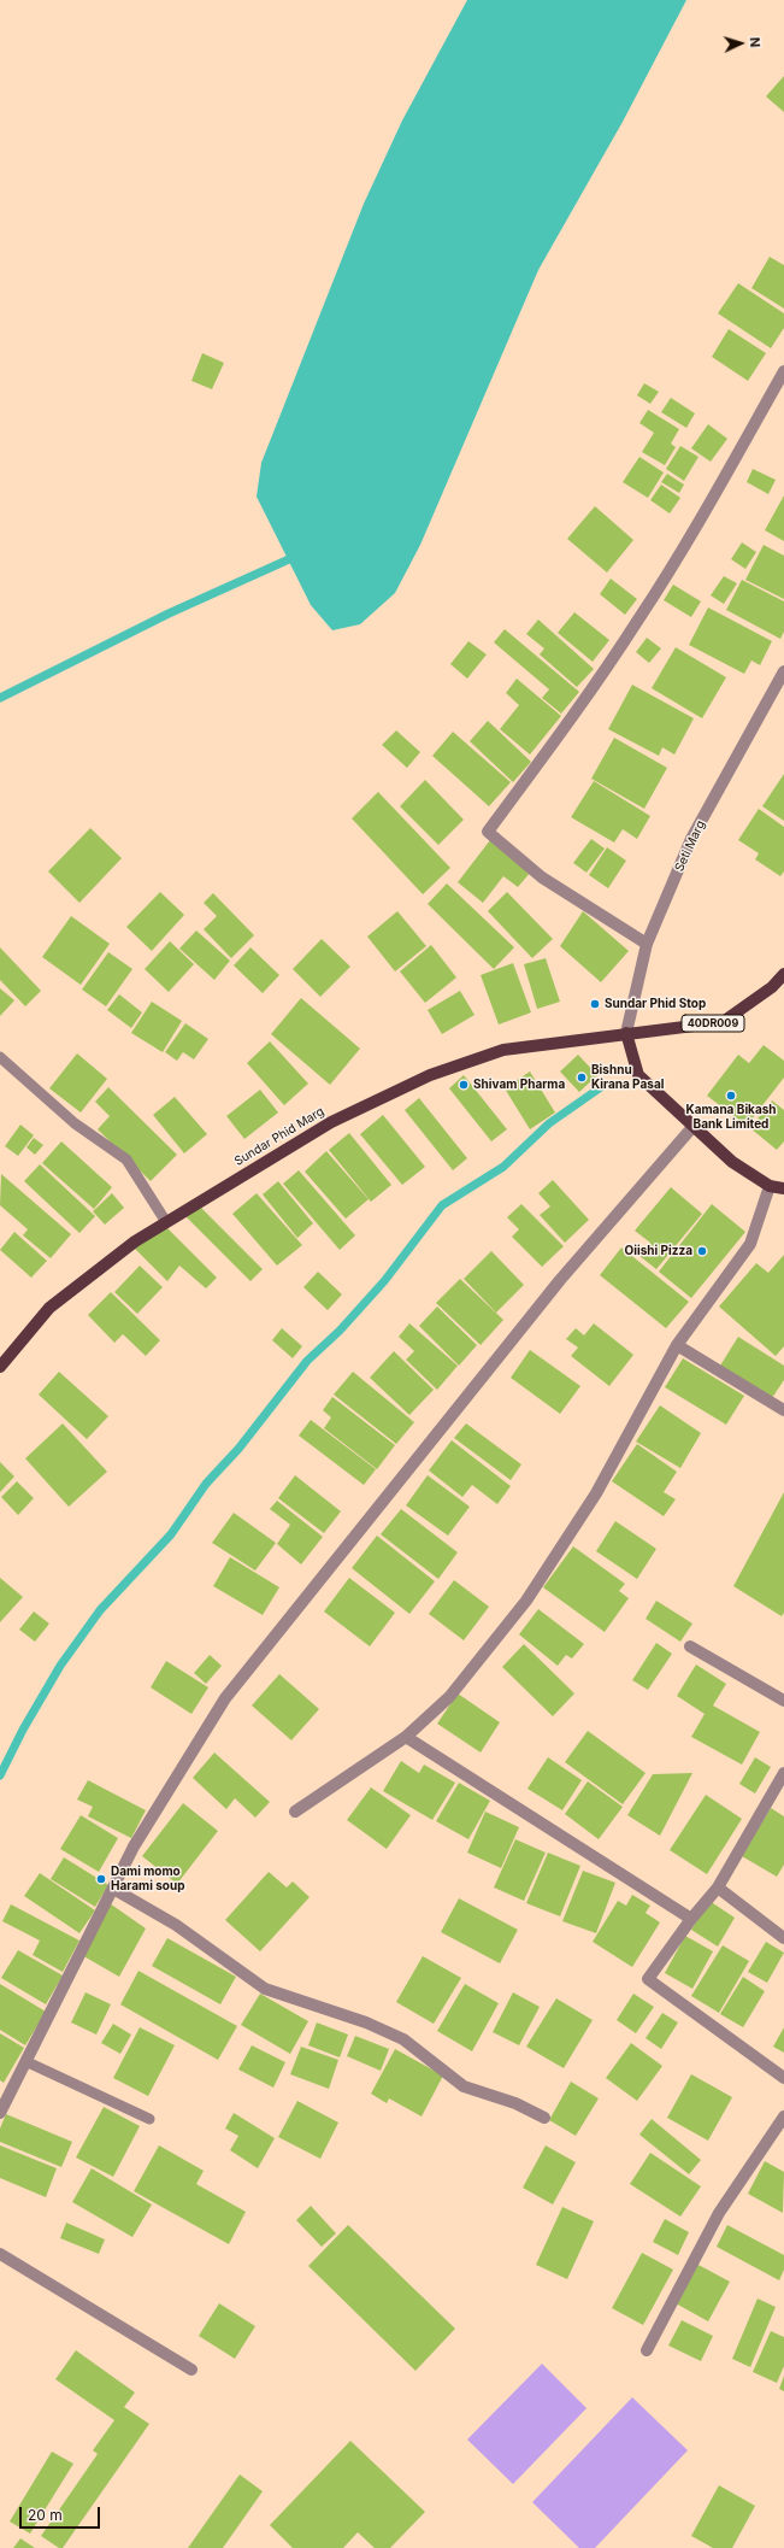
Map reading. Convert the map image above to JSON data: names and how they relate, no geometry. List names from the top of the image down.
{
  "streets": {
    "main road": ["40DR009", "Sundar Phid Marg"],
    "street": ["Seti Marg"]
  },
  "crossings": [
    ["Seti Marg", "40DR009"],
    ["Seti Marg", "Sundar Phid Marg"],
    ["40DR009", "Sundar Phid Marg"]
  ],
  "places": [
    "Sundar Phid Stop",
    "Bishnu Kirana Pasal",
    "Shivam Pharma",
    "Kamana Bikash Bank Limited",
    "Oiishi Pizza",
    "Dami momo Harami soup"
  ],
  "scale_bar": "20 m",
  "north": "right"
}
